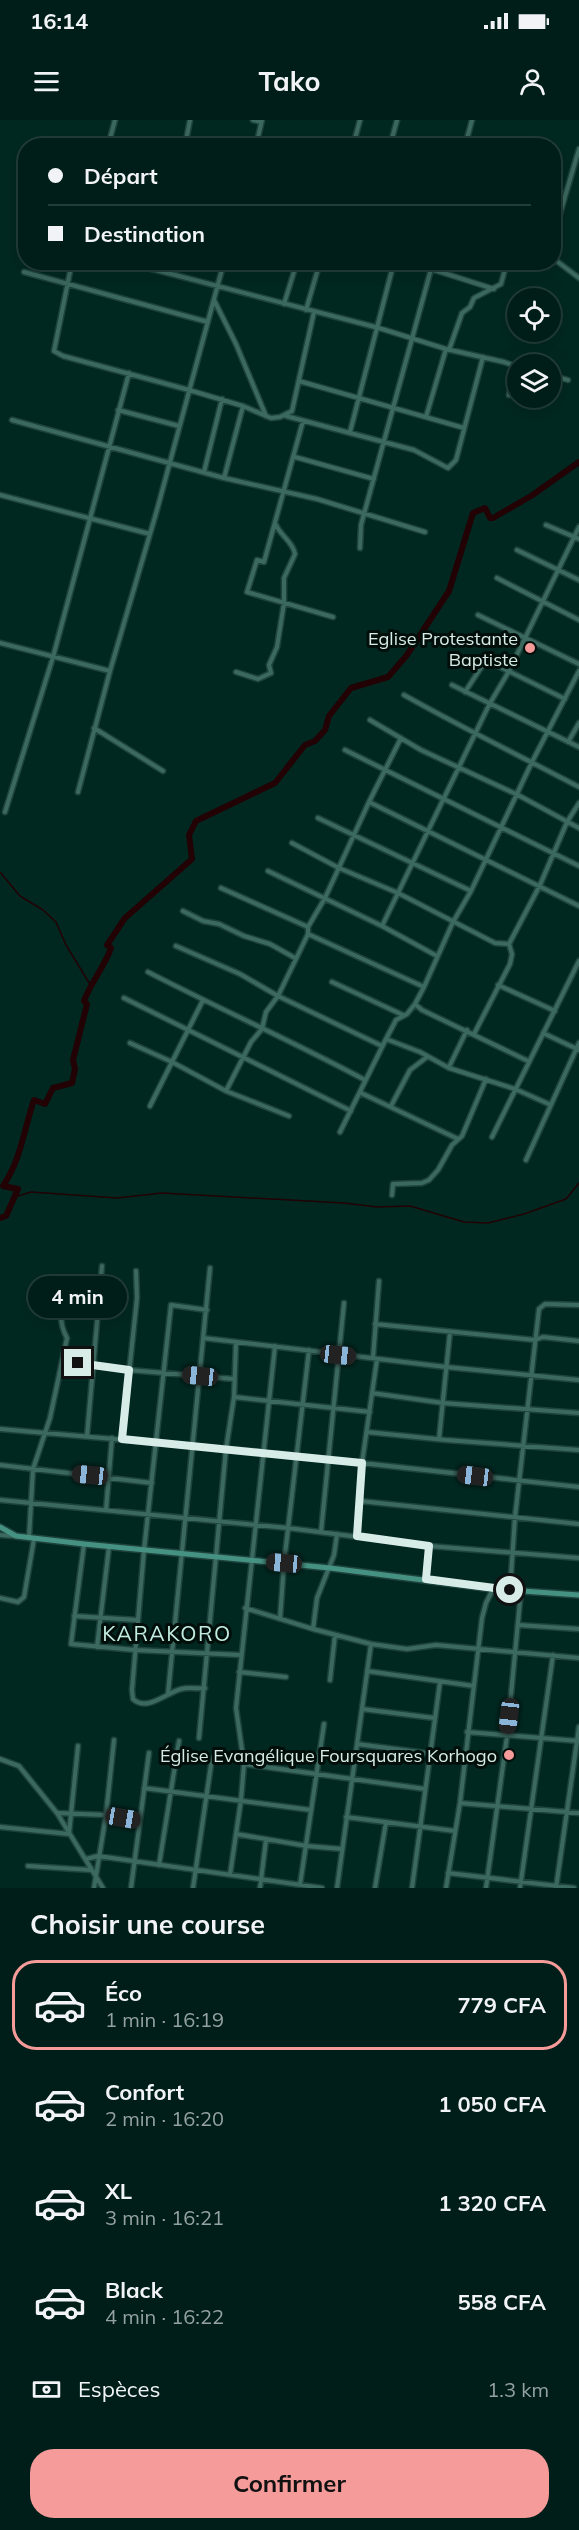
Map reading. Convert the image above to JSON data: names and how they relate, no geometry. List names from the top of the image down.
{
  "districts": ["KARAKORO"],
  "places": ["Eglise Protestante Baptiste", "Église Evangélique Foursquares Korhogo"],
  "page": {
    "status": "16:14",
    "header": "Tako",
    "banner": ["Départ", "Destination"],
    "bubble": "4 min",
    "heading": "Choisir une course",
    "list": [
      {
        "name": "Éco",
        "note": "1 min · 16:19",
        "value": "779 CFA"
      },
      {
        "name": "Confort",
        "note": "2 min · 16:20",
        "value": "1 050 CFA"
      },
      {
        "name": "XL",
        "note": "3 min · 16:21",
        "value": "1 320 CFA"
      },
      {
        "name": "Black",
        "note": "4 min · 16:22",
        "value": "558 CFA"
      }
    ],
    "pay": ["Espèces", "1.3 km"],
    "buttons": "Confirmer"
  }
}
